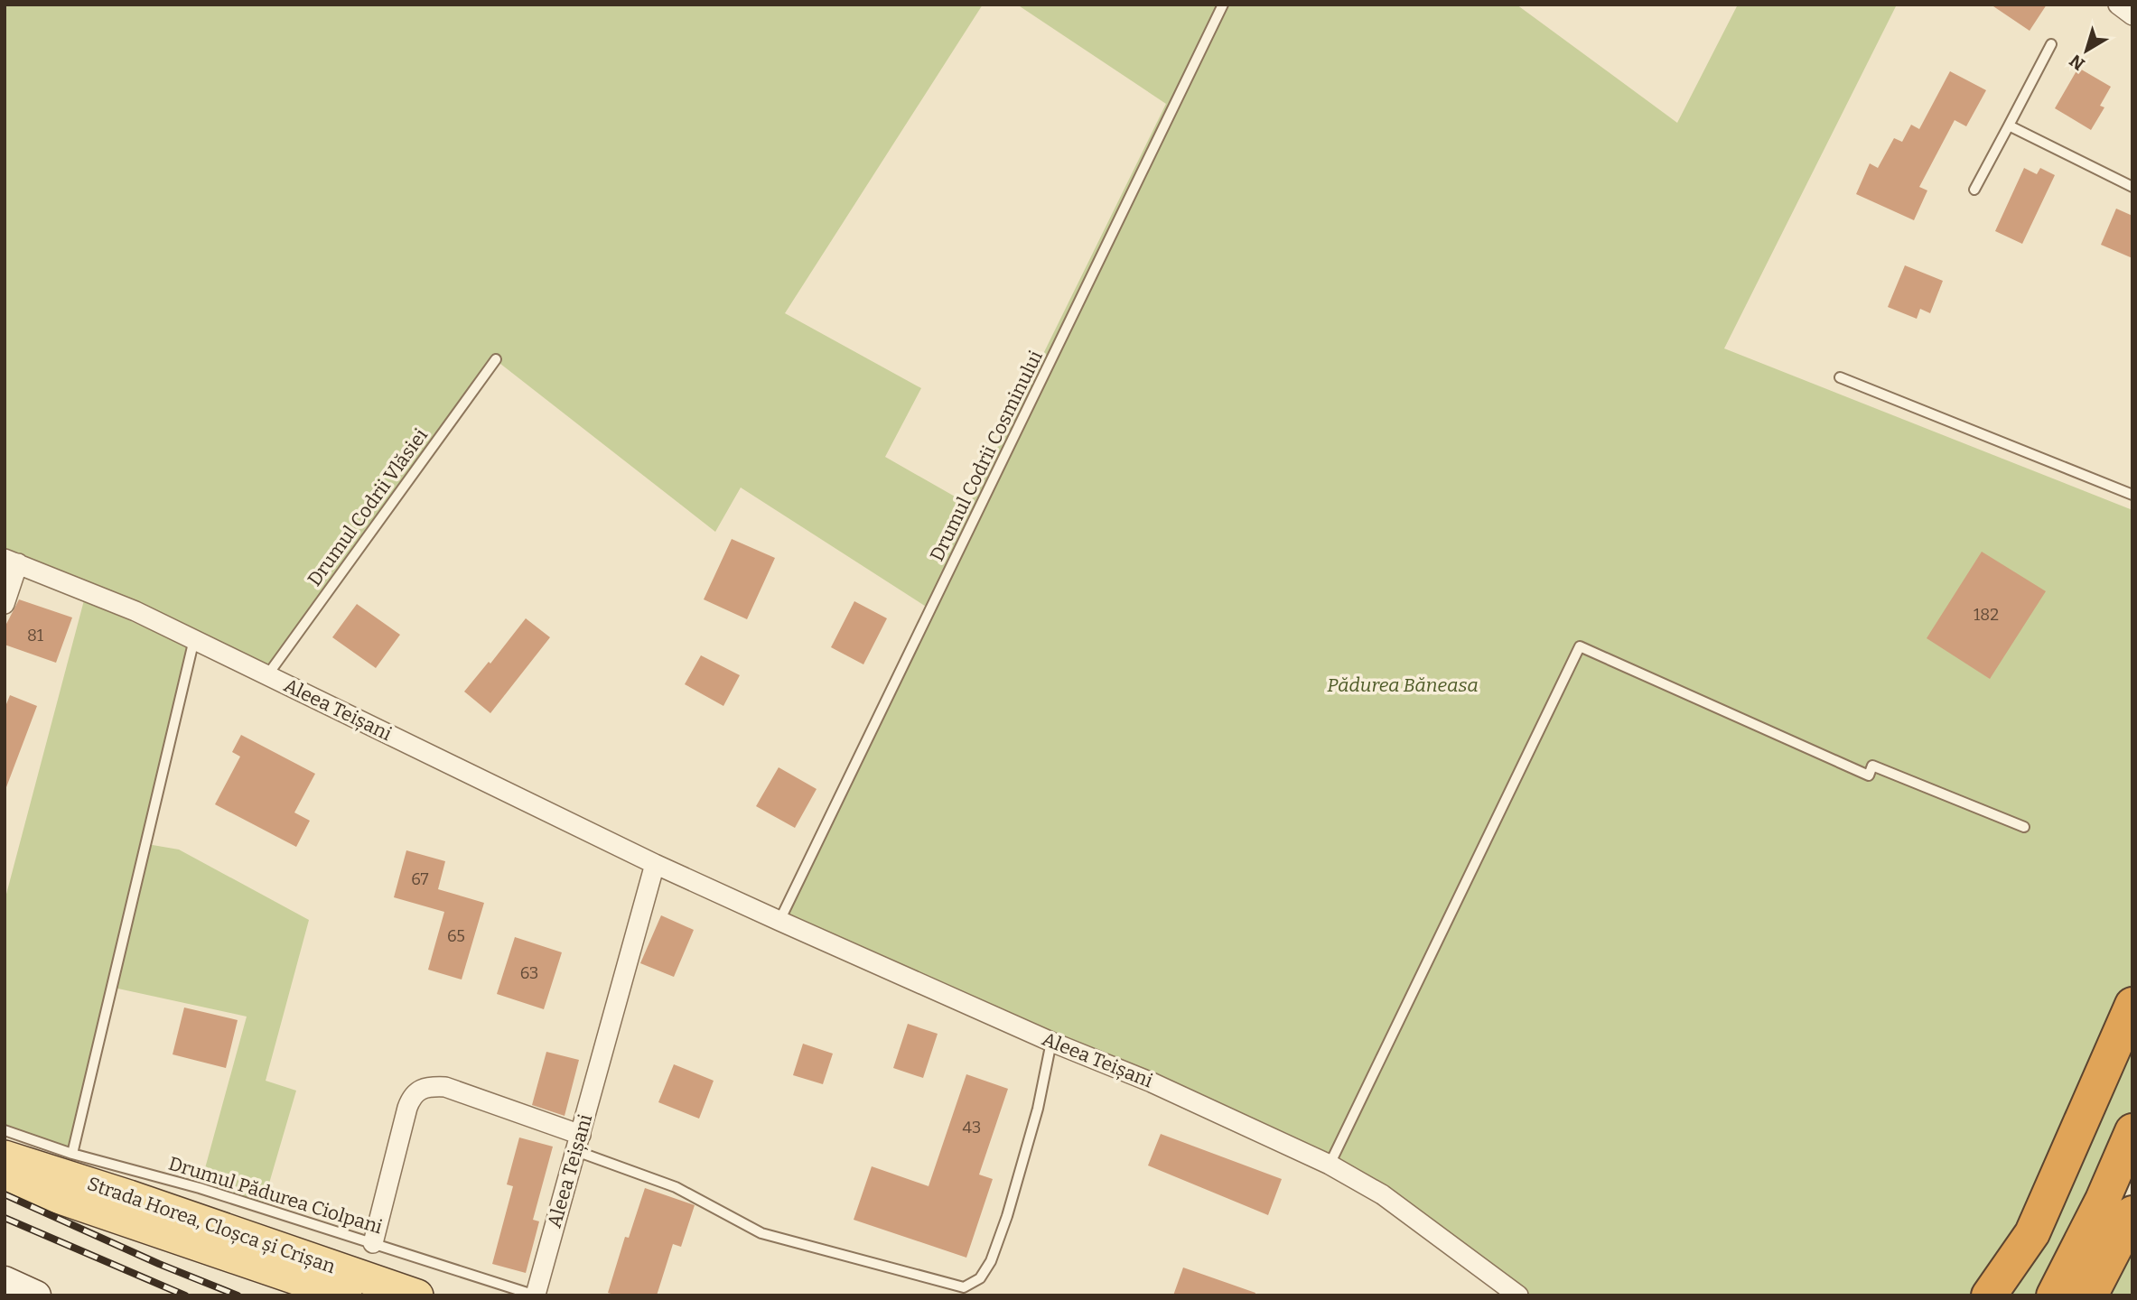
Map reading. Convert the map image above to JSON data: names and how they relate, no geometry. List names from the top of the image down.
{
  "streets": {
    "main road": ["Strada Horea, Cloșca și Crișan"],
    "street": ["Aleea Teișani"],
    "lane": ["Drumul Codrii Cosminului", "Drumul Codrii Vlăsiei", "Drumul Pădurea Ciolpani"]
  },
  "crossings": [
    ["Drumul Codrii Cosminului", "Aleea Teișani"],
    ["Drumul Codrii Vlăsiei", "Aleea Teișani"],
    ["Aleea Teișani", "Drumul Pădurea Ciolpani"]
  ],
  "parks": ["Pădurea Băneasa"],
  "house_numbers": [
    "182",
    "81",
    "67",
    "65",
    "63",
    "43"
  ],
  "north": "bottom left"
}
